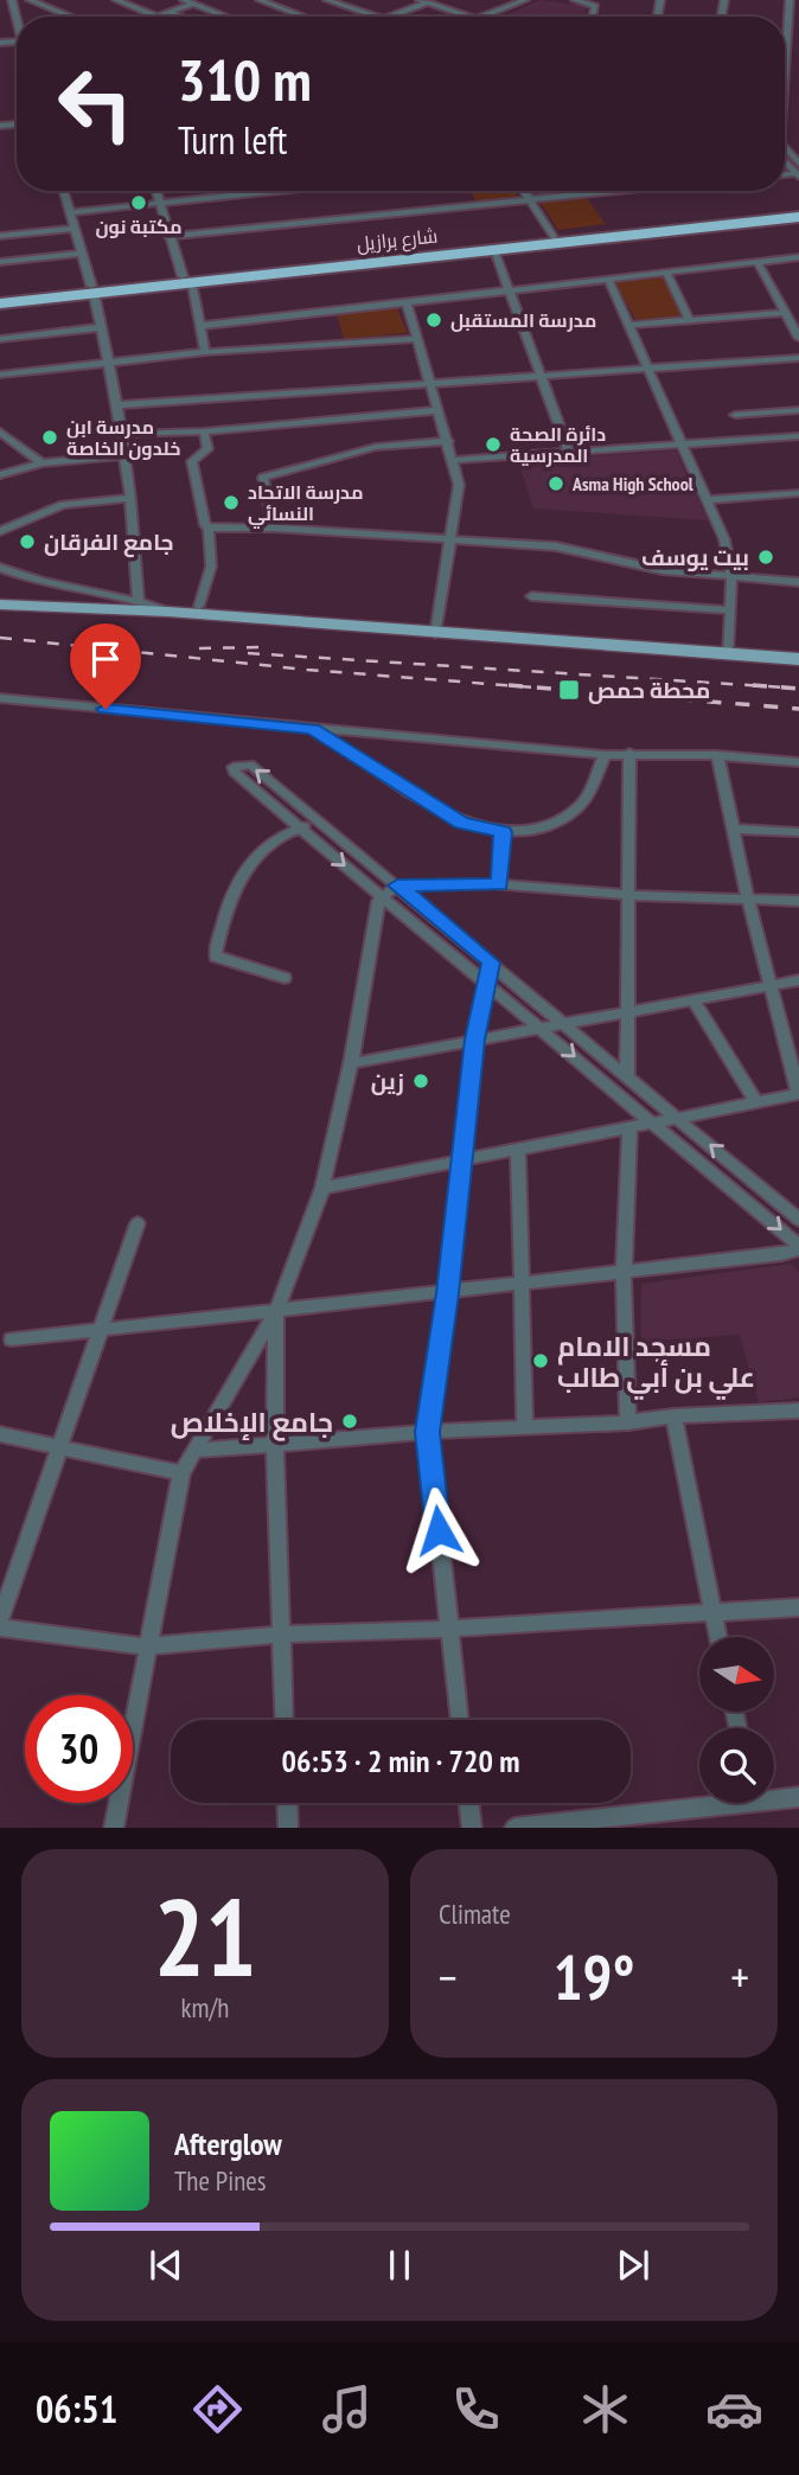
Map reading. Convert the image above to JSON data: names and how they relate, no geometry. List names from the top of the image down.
{
  "streets": {
    "highway": ["شارع برازيل"]
  },
  "places": {
    "other": [
      "مكتبة نون",
      "مدرسة المستقبل",
      "مدرسة ابن خلدون الخاصة",
      "دائرة الصحة المدرسية",
      "Asma High School",
      "مدرسة الاتحاد النسائي",
      "جامع الفرقان",
      "بيت يوسف",
      "زين",
      "مسجد الامام علي بن أبي طالب",
      "جامع الإخلاص"
    ],
    "transit": ["محطة حمص"]
  },
  "north": "right",
  "page": {
    "turn": ["310 m", "Turn left"],
    "limit": "30",
    "trip": "06:53 · 2 min · 720 m",
    "tile": [
      ["21", "km/h"],
      "Climate"
    ],
    "heat": ["−", "19°", "+"],
    "song": ["Afterglow", "The Pines"],
    "tabs": "06:51"
  }
}
